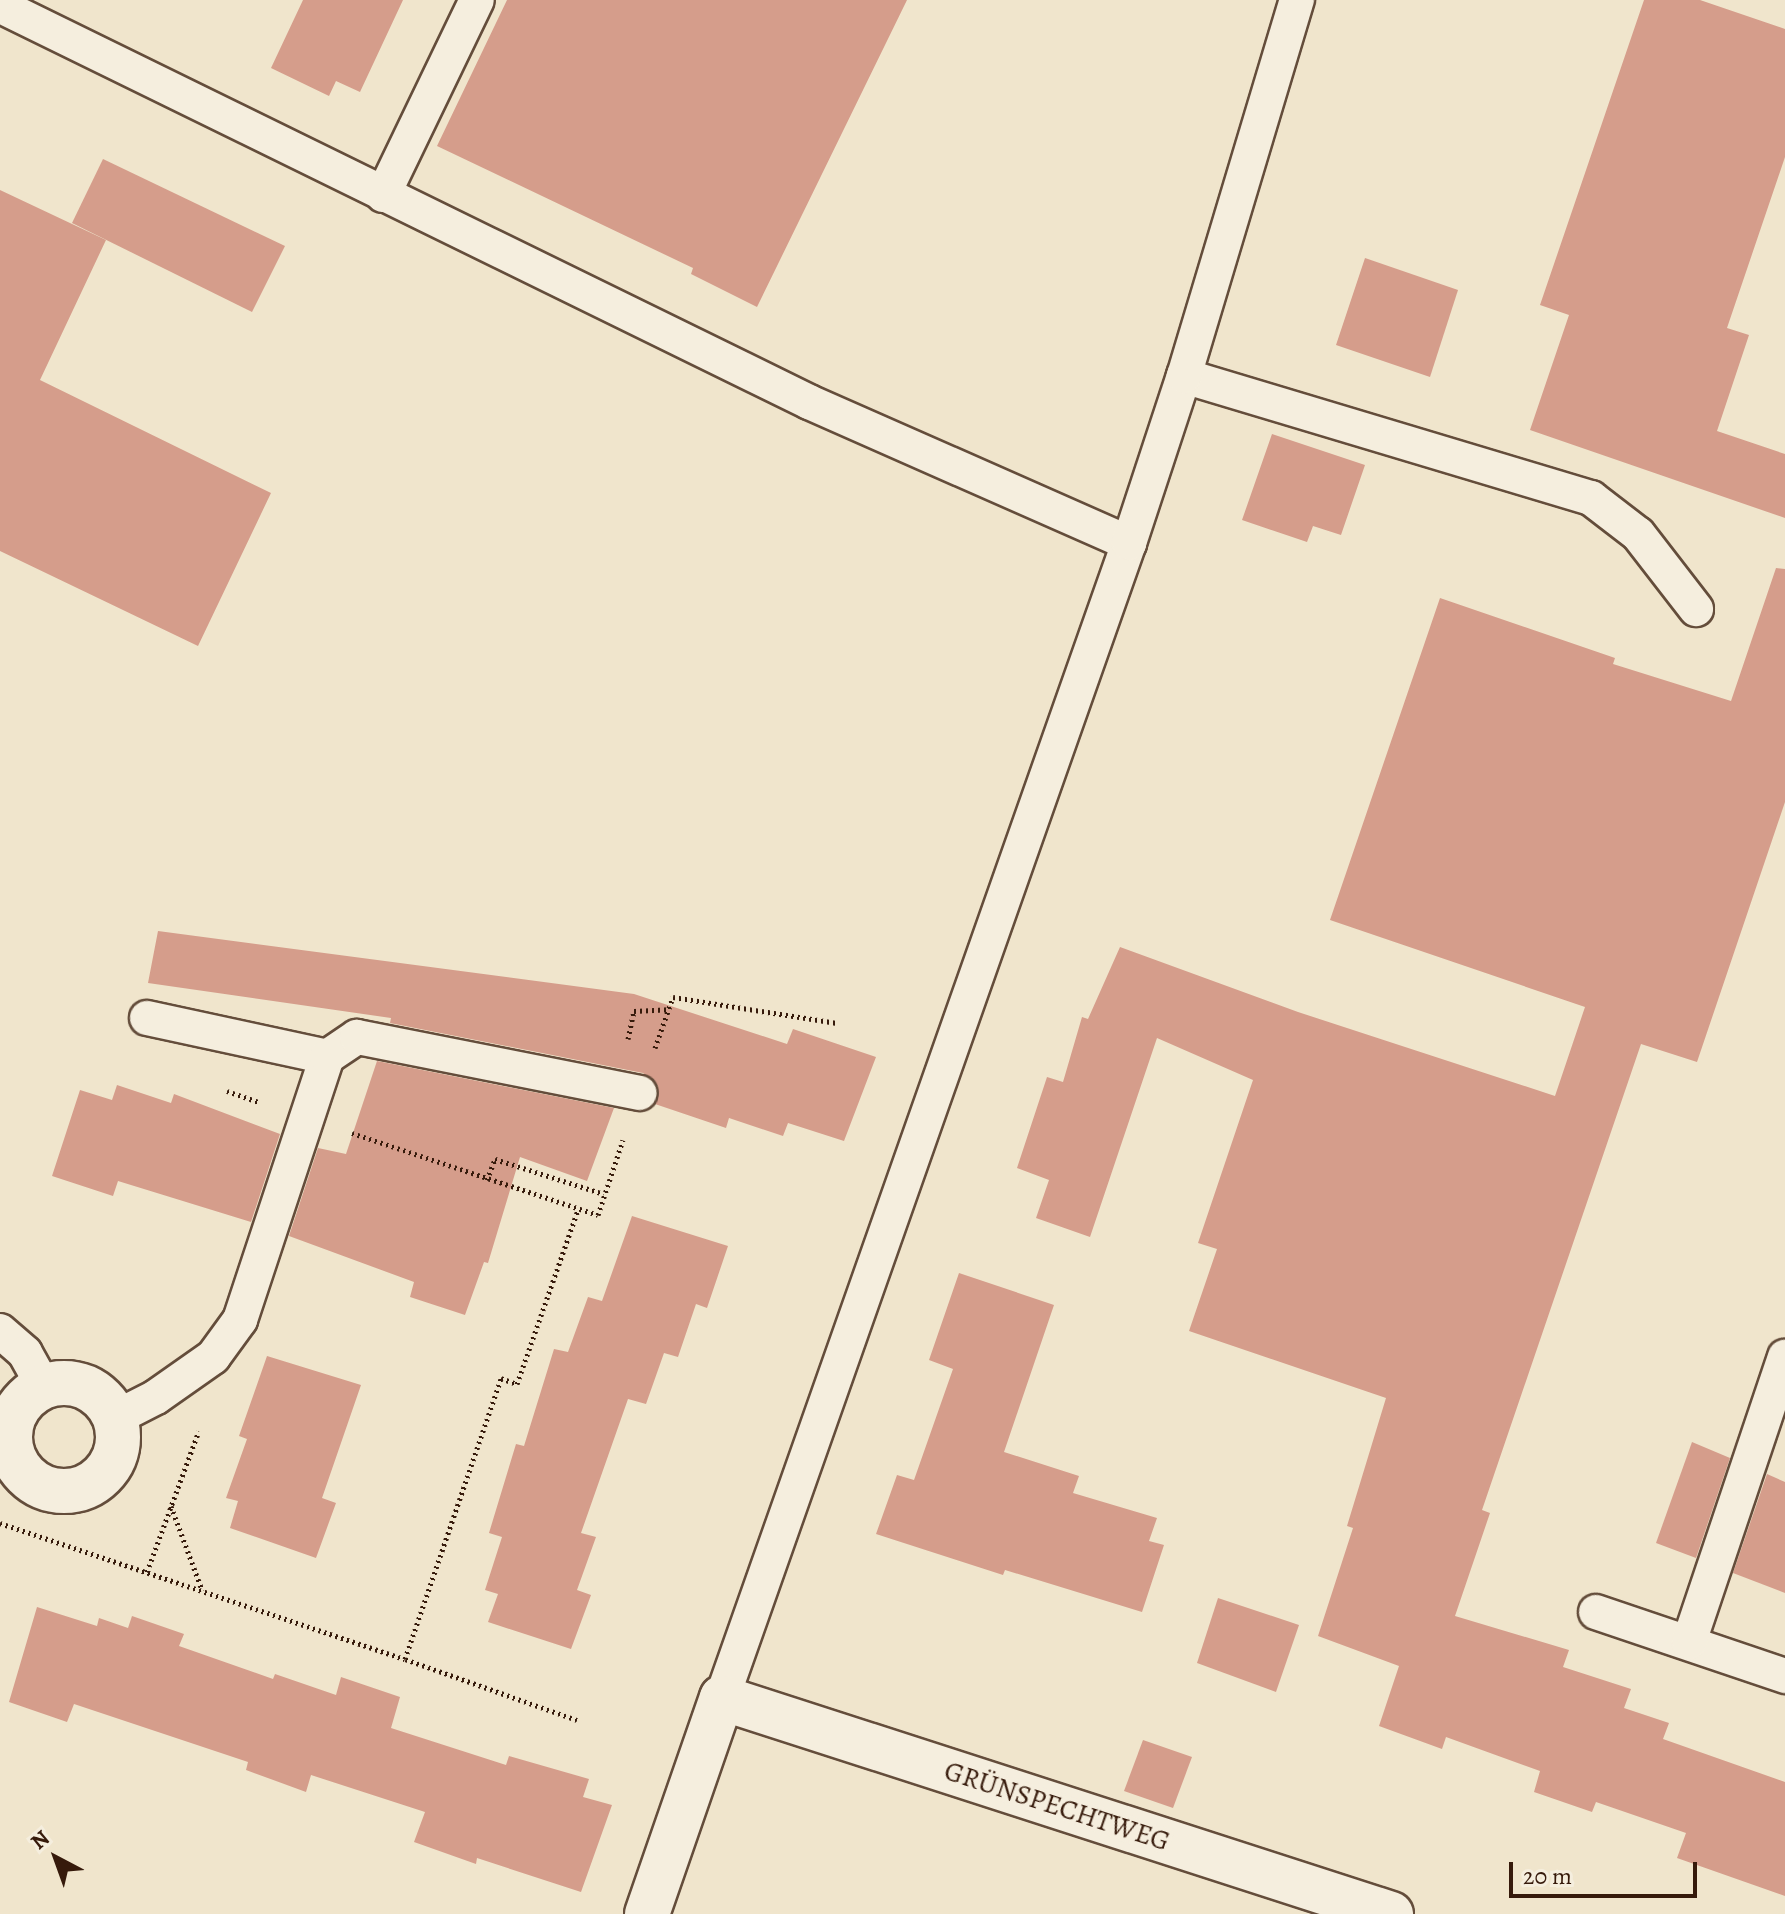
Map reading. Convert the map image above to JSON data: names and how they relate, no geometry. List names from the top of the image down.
{
  "streets": {
    "street": ["GRÜNSPECHTWEG"]
  },
  "scale_bar": "20 m",
  "north": "top left"
}
